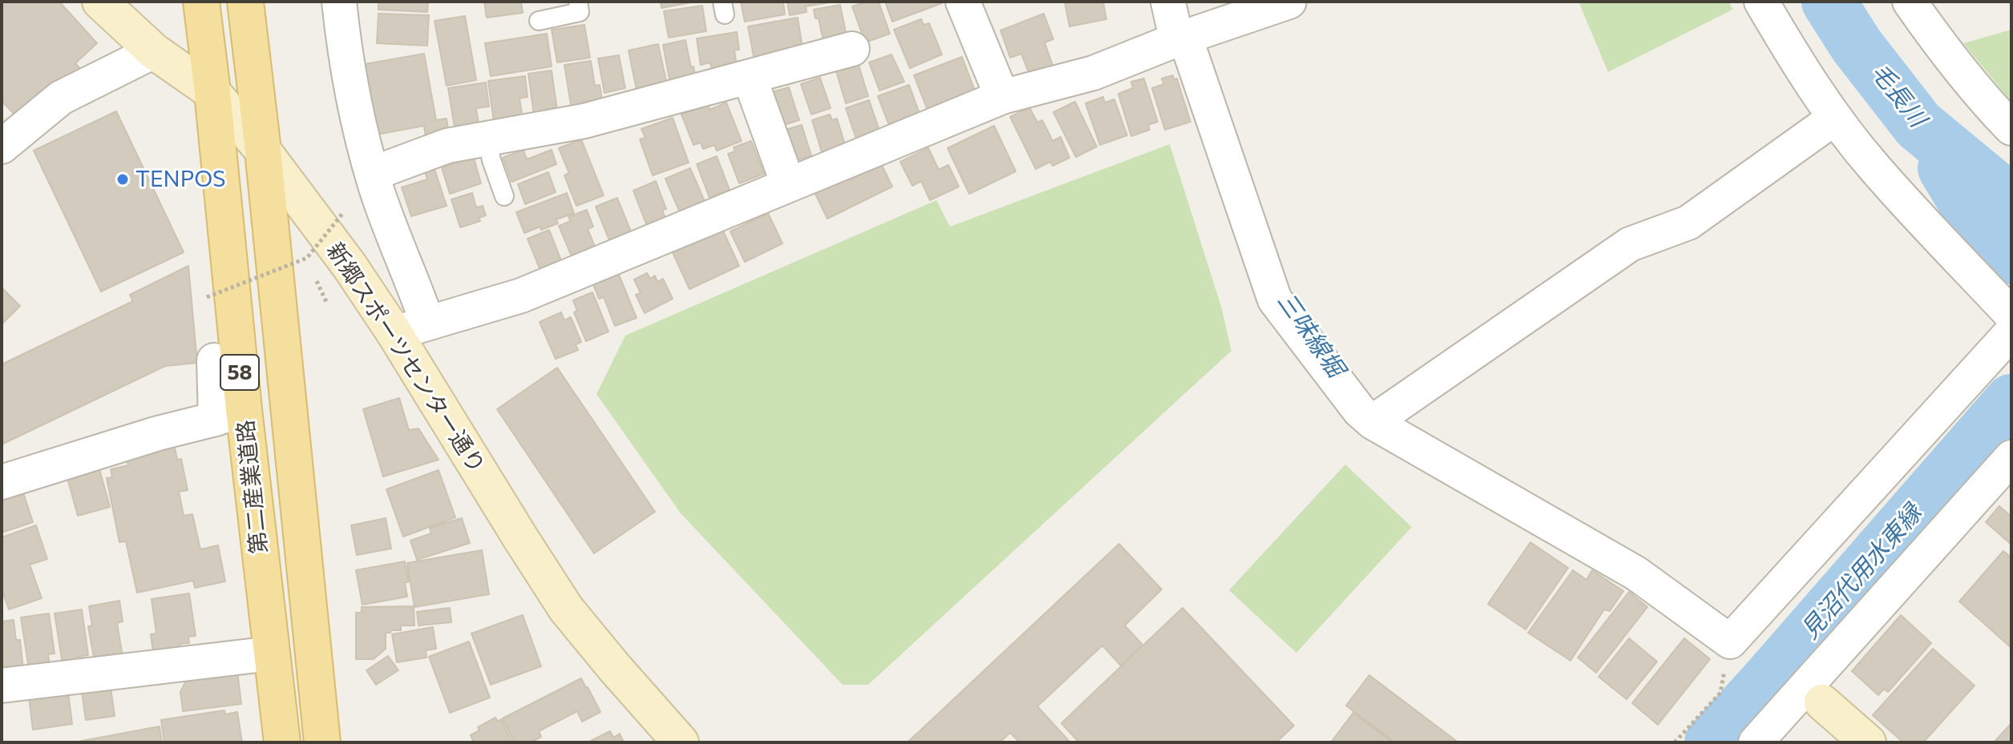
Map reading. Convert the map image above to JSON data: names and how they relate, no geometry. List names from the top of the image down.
{
  "streets": {
    "main road": ["58", "第二産業道路"],
    "street": ["新郷スポーツセンター通り"]
  },
  "crossings": [
    ["新郷スポーツセンター通り", "第二産業道路"]
  ],
  "water": ["毛長川", "三味線堀", "見沼代用水東縁"],
  "places": ["TENPOS"]
}
